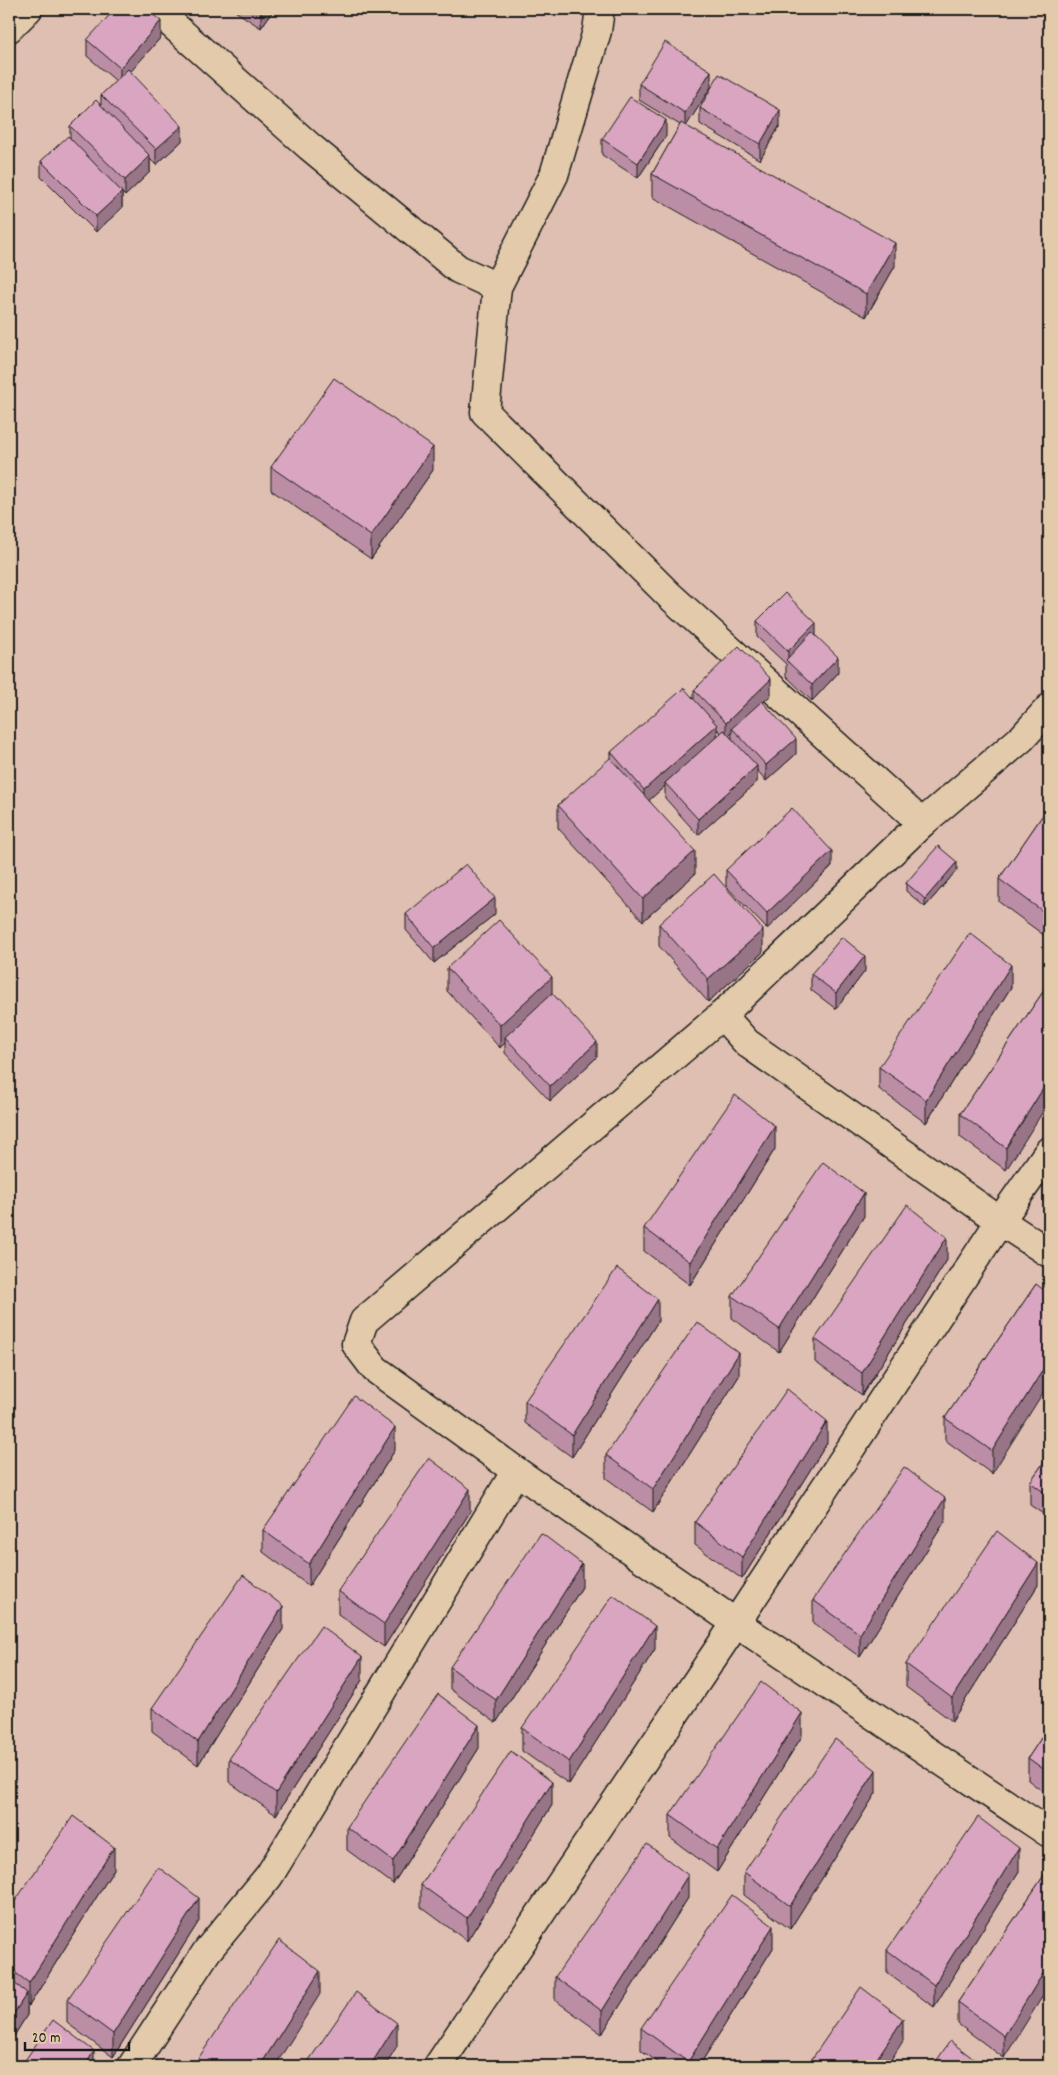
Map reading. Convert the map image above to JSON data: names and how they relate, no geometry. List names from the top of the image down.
{
  "scale_bar": "20 m"
}
